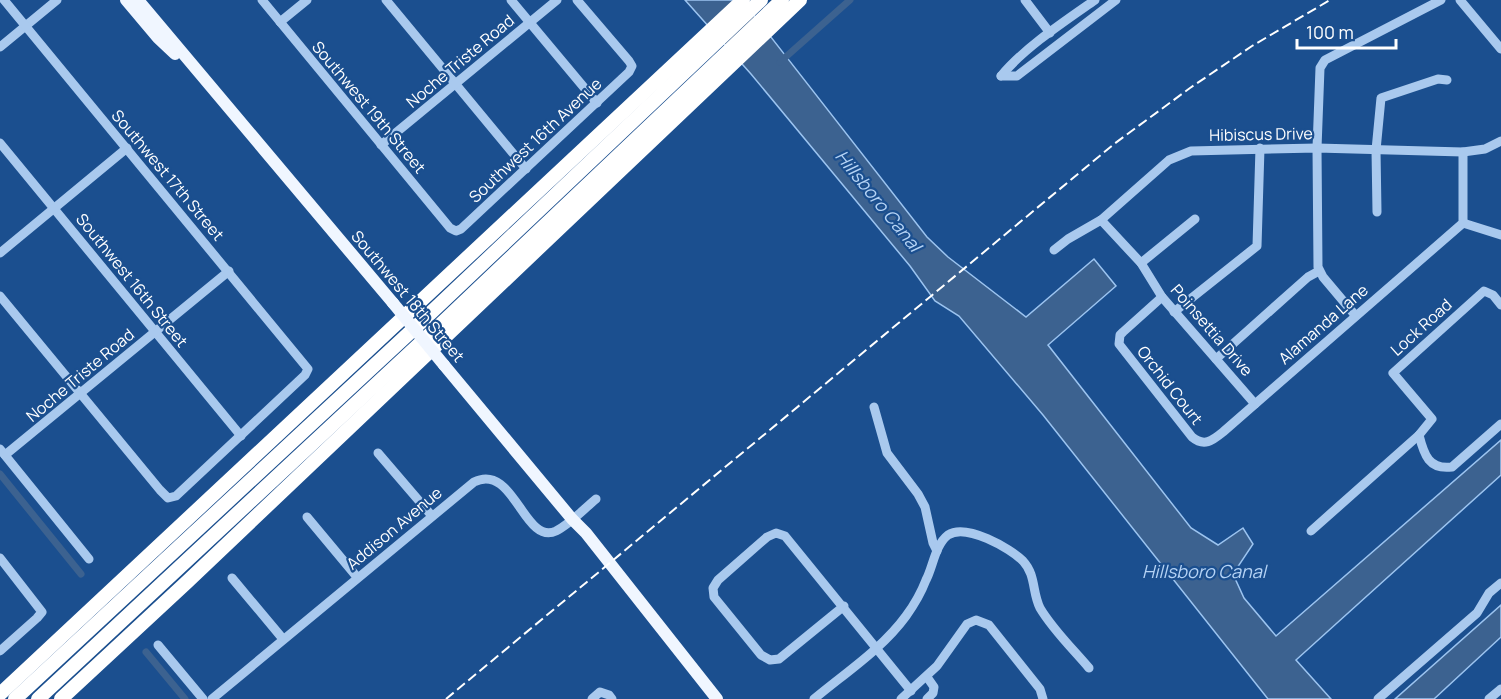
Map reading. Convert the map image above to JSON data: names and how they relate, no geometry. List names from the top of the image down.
{
  "streets": {
    "main road": ["Southwest 18th Street"],
    "street": [
      "Noche Triste Road",
      "Southwest 19th Street",
      "Hibiscus Drive",
      "Southwest 16th Avenue",
      "Southwest 17th Street",
      "Southwest 16th Street",
      "Alamanda Lane",
      "Lock Road",
      "Poinsettia Drive",
      "Orchid Court",
      "Addison Avenue"
    ]
  },
  "crossings": [
    ["Noche Triste Road", "Southwest 19th Street"],
    ["Noche Triste Road", "Southwest 17th Street"],
    ["Noche Triste Road", "Southwest 16th Street"],
    ["Southwest 19th Street", "Southwest 16th Avenue"],
    ["Hibiscus Drive", "Poinsettia Drive"],
    ["Southwest 17th Street", "Southwest 16th Street"],
    ["Southwest 18th Street", "Addison Avenue"],
    ["Alamanda Lane", "Poinsettia Drive"],
    ["Alamanda Lane", "Orchid Court"],
    ["Poinsettia Drive", "Orchid Court"]
  ],
  "water": ["Hillsboro Canal"],
  "scale_bar": "100 m"
}
